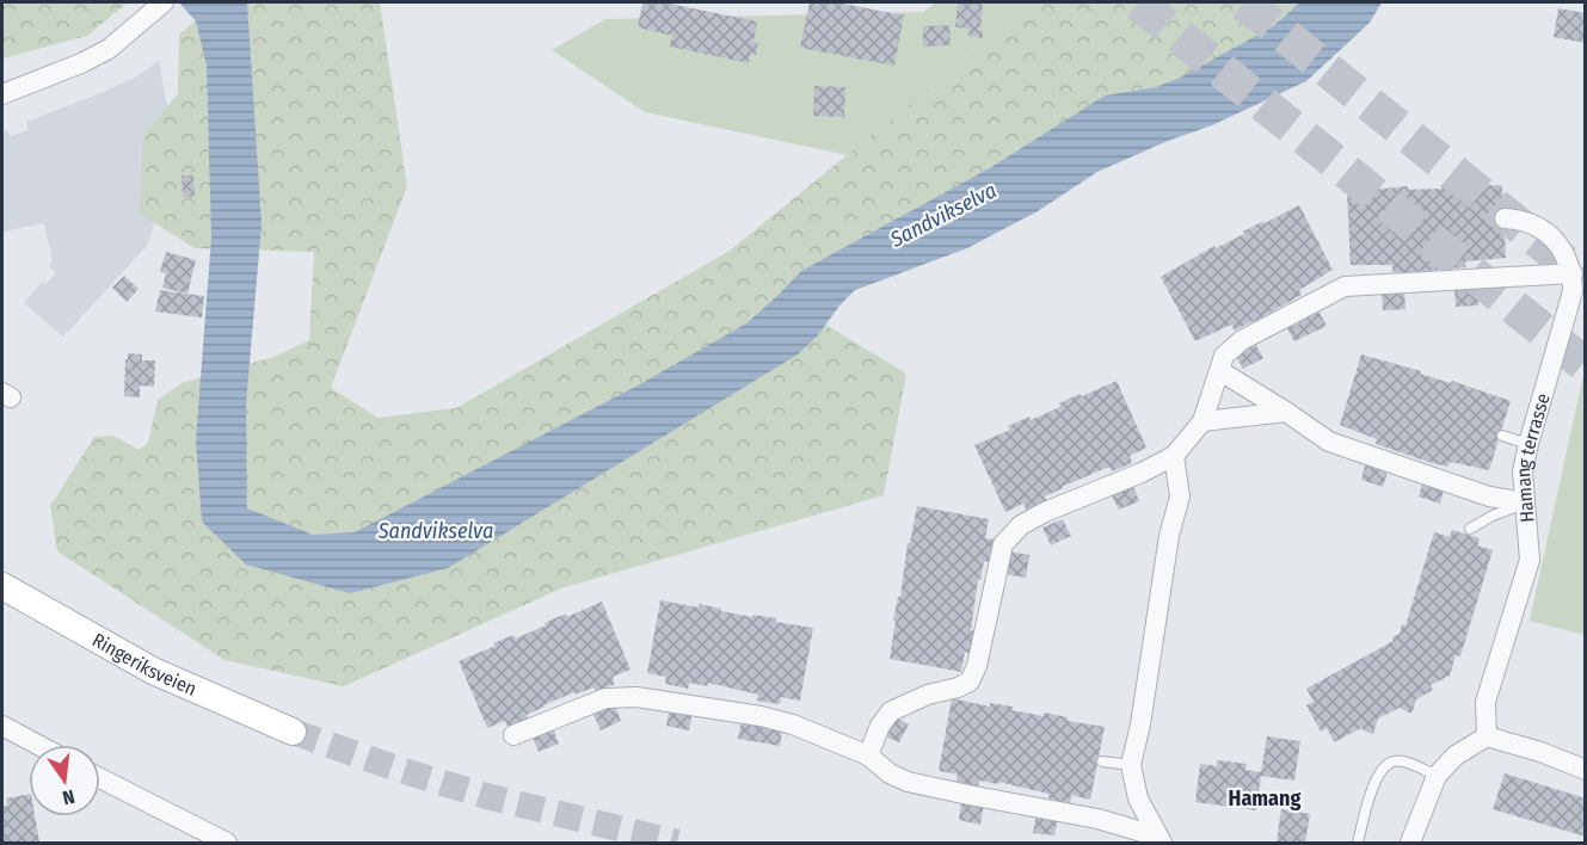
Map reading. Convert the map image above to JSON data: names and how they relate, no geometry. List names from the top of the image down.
{
  "streets": {
    "main road": ["Ringeriksveien"],
    "street": ["Hamang terrasse"]
  },
  "districts": ["Hamang"],
  "water": ["Sandvikselva"],
  "north": "bottom"
}
